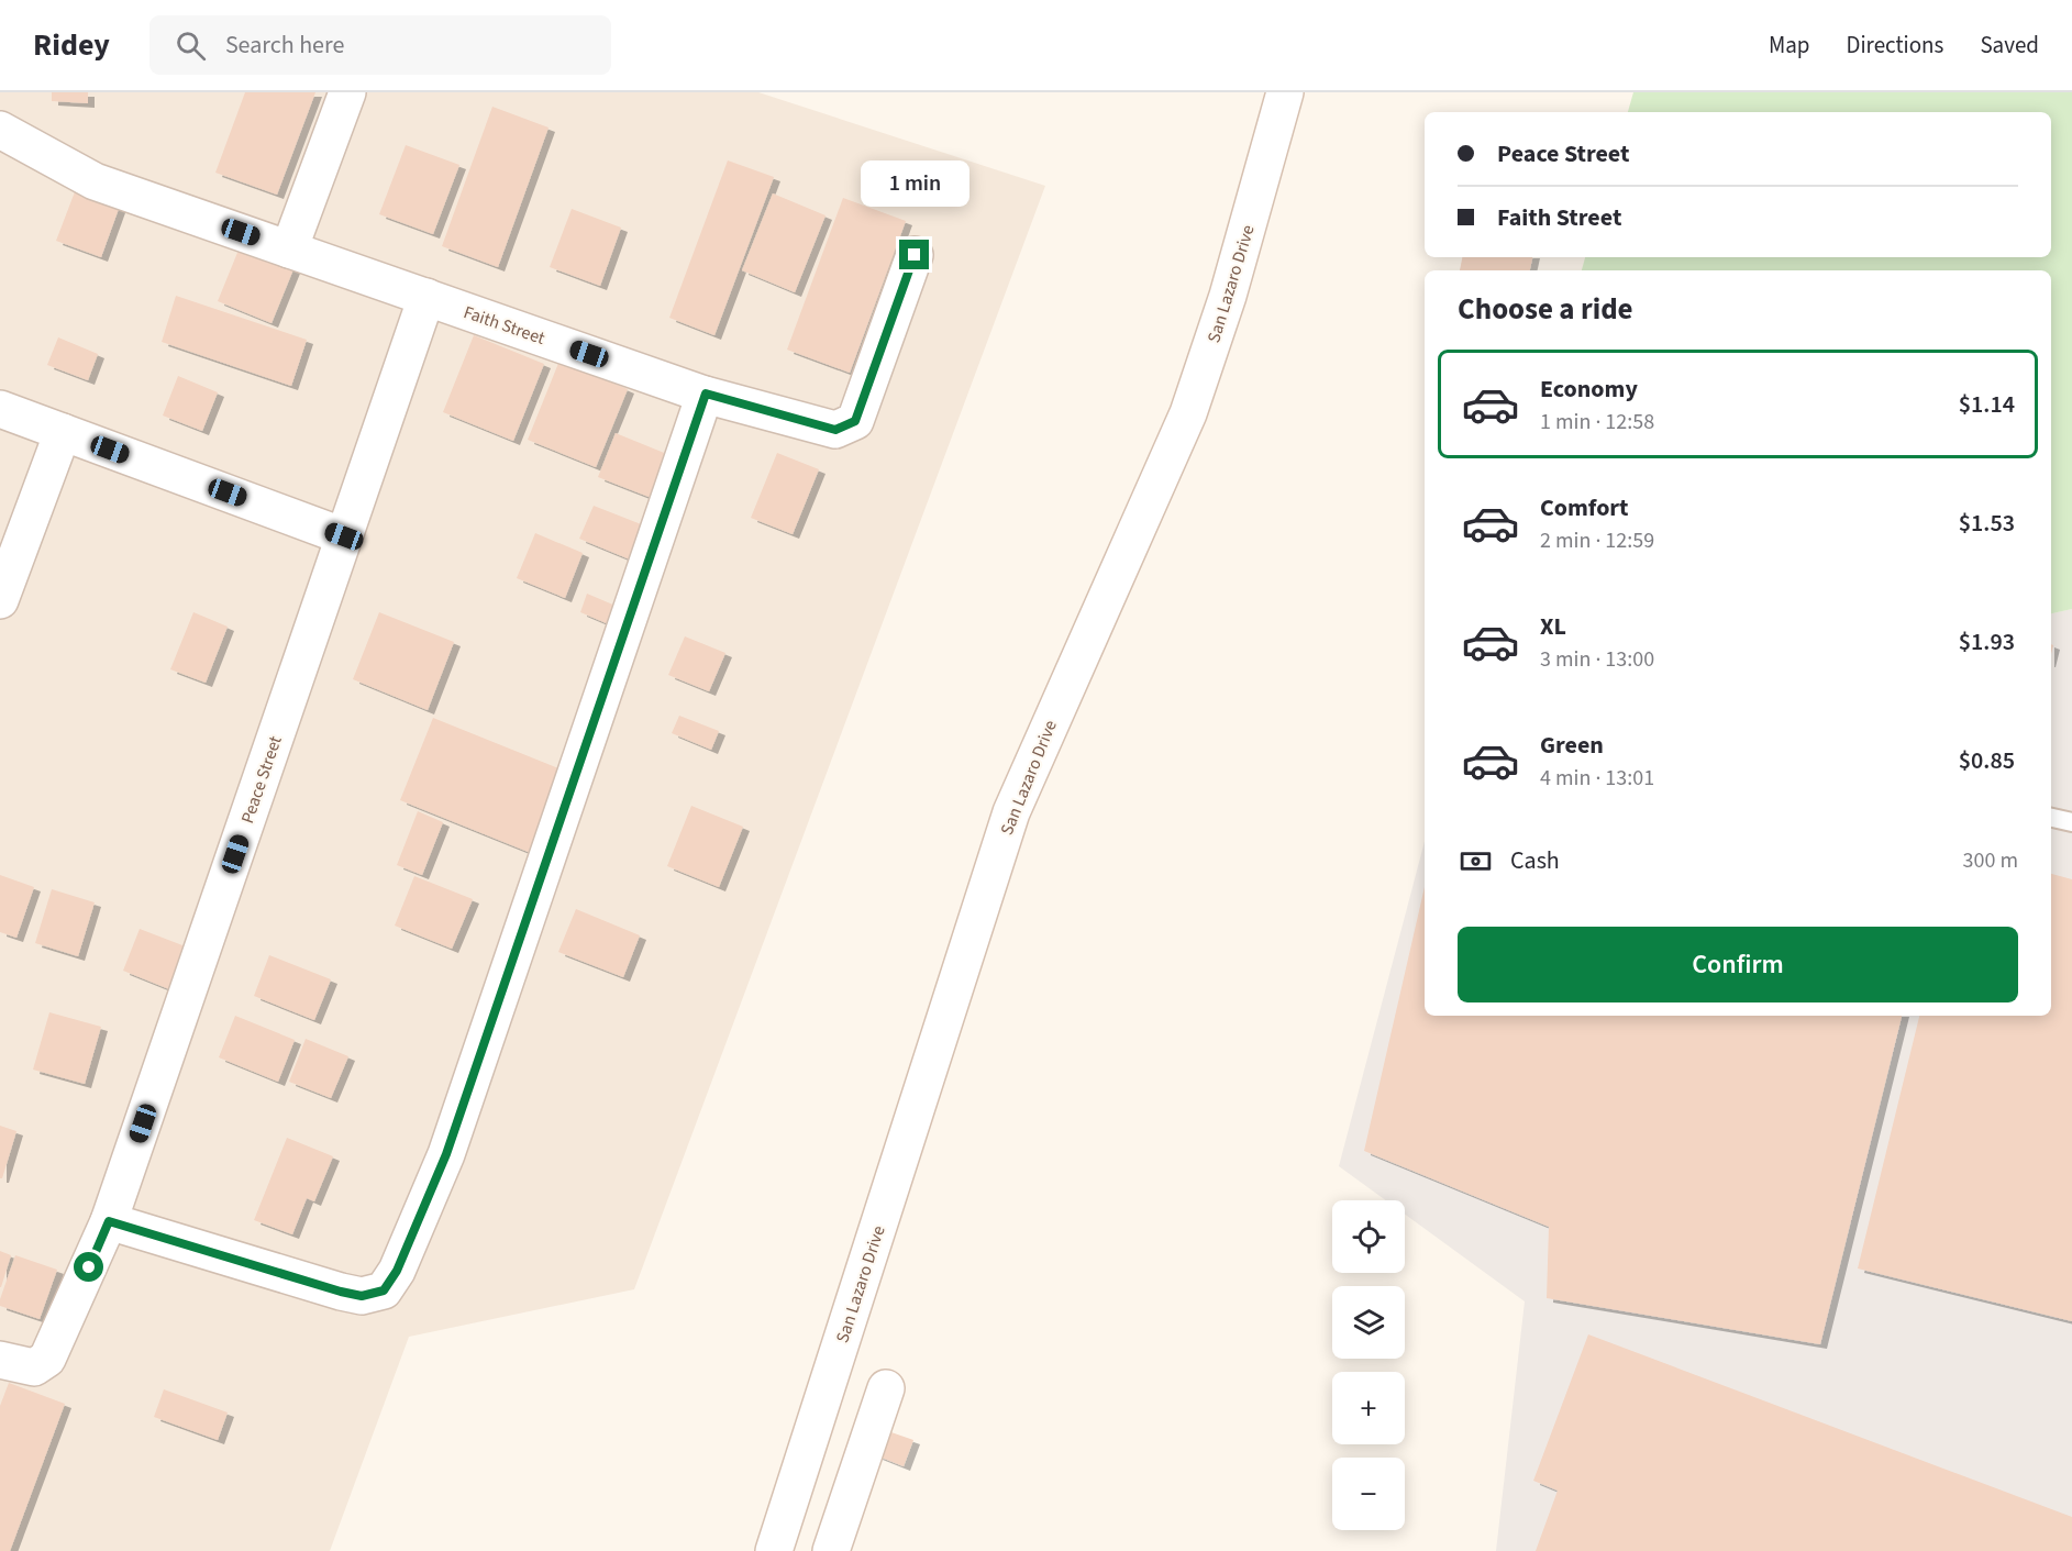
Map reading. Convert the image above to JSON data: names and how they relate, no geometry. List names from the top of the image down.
{
  "streets": {
    "street": ["San Lazaro Drive", "Faith Street", "Peace Street"]
  },
  "crossings": [
    ["Faith Street", "Peace Street"]
  ],
  "page": {
    "header": "Ridey",
    "search": "Search here",
    "nav": ["Map", "Directions", "Saved"],
    "banner": ["Peace Street", "Faith Street"],
    "bubble": "1 min",
    "heading": "Choose a ride",
    "list": [
      {
        "name": "Economy",
        "note": "1 min · 12:58",
        "value": "$1.14"
      },
      {
        "name": "Comfort",
        "note": "2 min · 12:59",
        "value": "$1.53"
      },
      {
        "name": "XL",
        "note": "3 min · 13:00",
        "value": "$1.93"
      },
      {
        "name": "Green",
        "note": "4 min · 13:01",
        "value": "$0.85"
      }
    ],
    "pay": ["Cash", "300 m"],
    "buttons": "Confirm",
    "map_buttons": ["+", "−"]
  }
}
